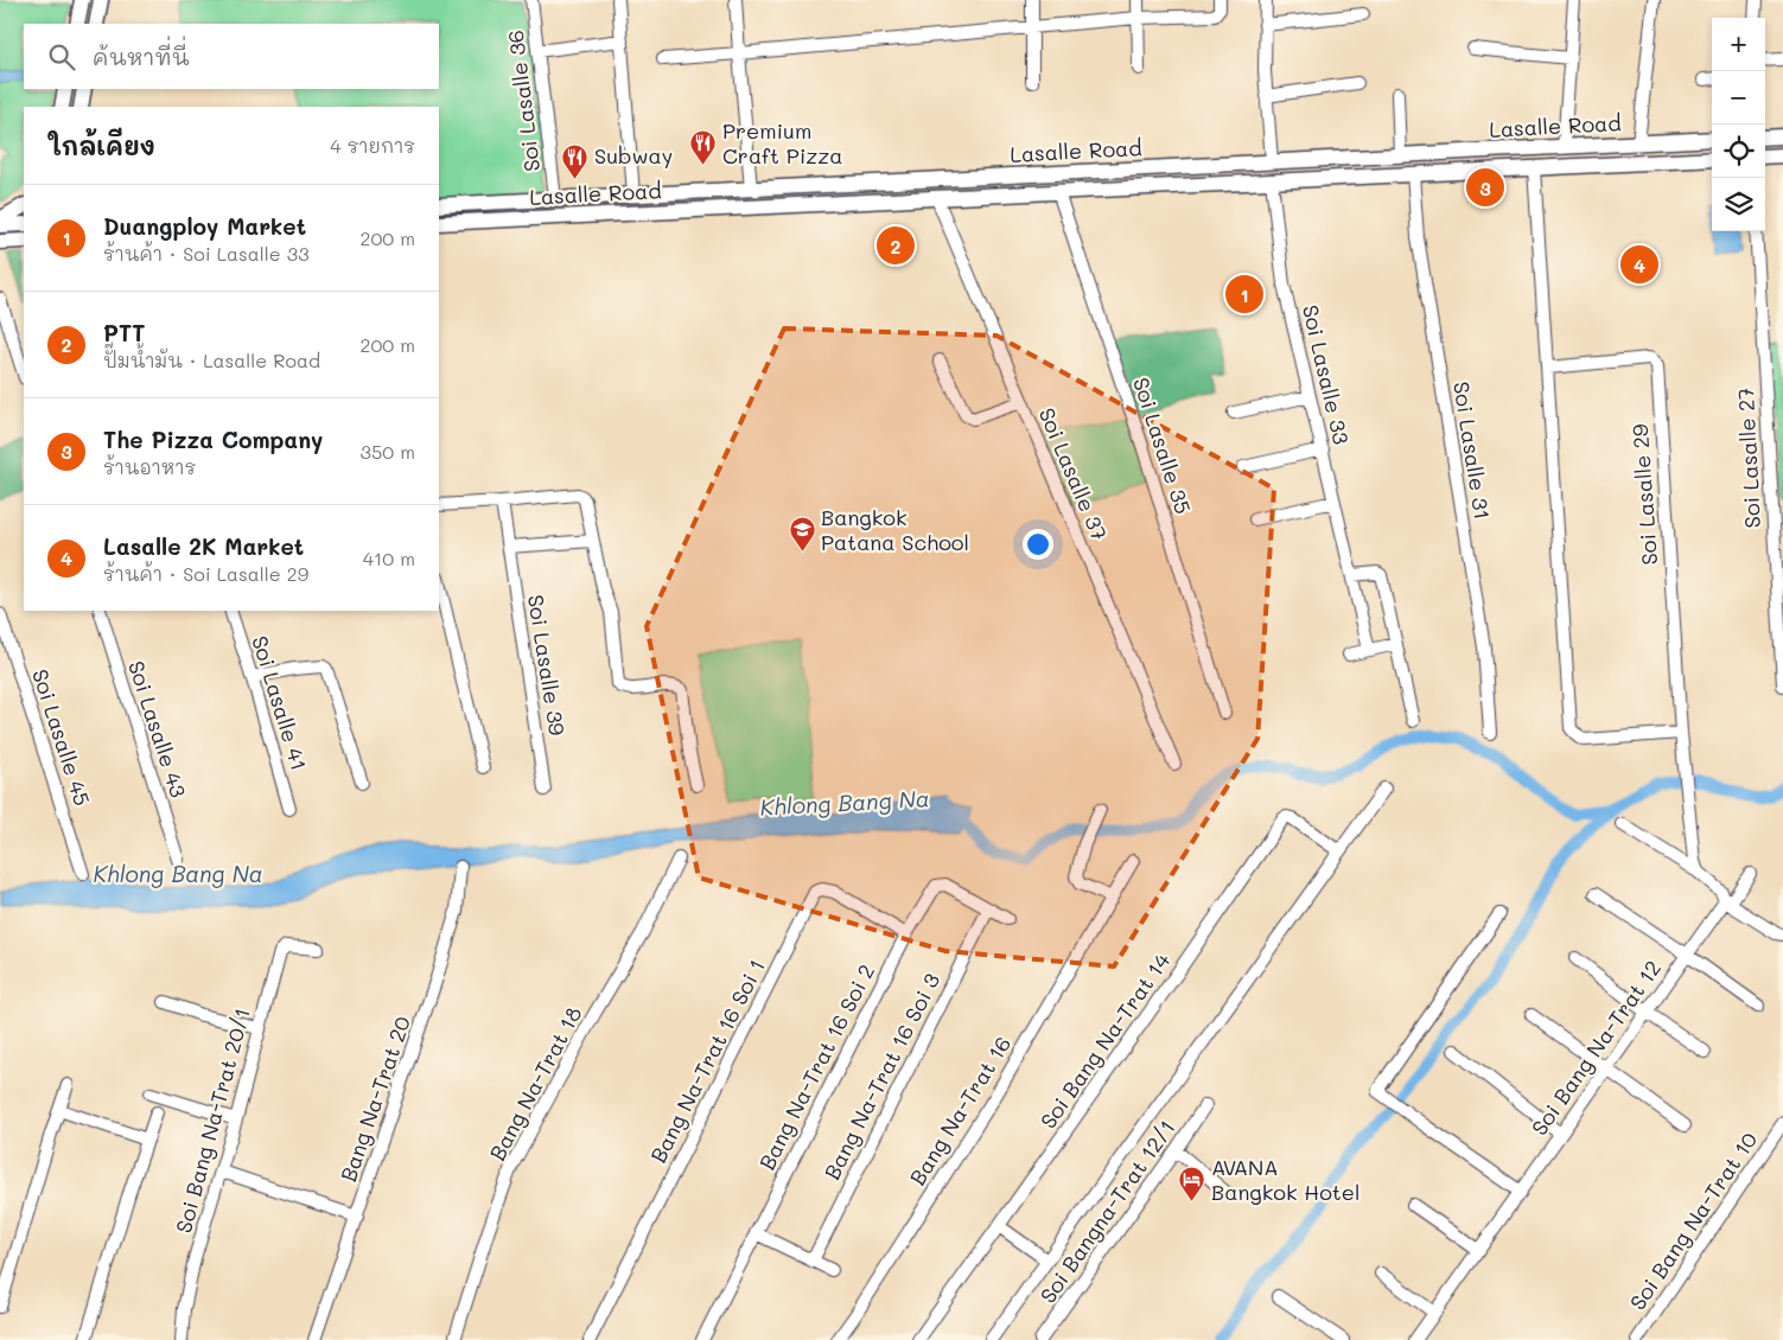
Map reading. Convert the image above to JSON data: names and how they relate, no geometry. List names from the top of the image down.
{
  "streets": {
    "street": [
      "Soi Lasalle 36",
      "Lasalle Road",
      "Soi Lasalle 33",
      "Soi Lasalle 35",
      "Soi Lasalle 31",
      "Soi Lasalle 27",
      "Soi Lasalle 37",
      "Soi Lasalle 29",
      "Soi Lasalle 39",
      "Soi Lasalle 41",
      "Soi Lasalle 43",
      "Soi Lasalle 45",
      "Soi Bang Na-Trat 14",
      "Soi Bang Na-Trat 12",
      "Bang Na-Trat 16 Soi 1",
      "Bang Na-Trat 16 Soi 2",
      "Bang Na-Trat 16 Soi 3",
      "Bang Na-Trat 18",
      "Bang Na-Trat 20",
      "Bang Na-Trat 16",
      "Soi Bang Na-Trat 20/1",
      "Soi Bangna-Trat 12/1",
      "Soi Bang Na-Trat 10"
    ]
  },
  "crossings": [
    ["Soi Lasalle 36", "Lasalle Road"],
    ["Lasalle Road", "Soi Lasalle 33"],
    ["Lasalle Road", "Soi Lasalle 35"],
    ["Lasalle Road", "Soi Lasalle 31"],
    ["Lasalle Road", "Soi Lasalle 37"],
    ["Bang Na-Trat 16 Soi 1", "Bang Na-Trat 16 Soi 2"],
    ["Bang Na-Trat 16 Soi 2", "Bang Na-Trat 16 Soi 3"]
  ],
  "water": ["Khlong Bang Na"],
  "places": {
    "restaurant": ["Premium Craft Pizza", "Subway"],
    "school or university": ["Bangkok Patana School"],
    "hotel": ["AVANA Bangkok Hotel"]
  },
  "page": {
    "map_buttons": ["+", "−"],
    "search": "ค้นหาที่นี่",
    "heading": ["ใกล้เคียง", "4 รายการ"],
    "pins": [
      "3",
      "2",
      "4",
      "1"
    ],
    "list": [
      {
        "mark": "1",
        "name": "Duangploy Market",
        "note": "ร้านค้า · Soi Lasalle 33",
        "value": "200 m"
      },
      {
        "mark": "2",
        "name": "PTT",
        "note": "ปั๊มน้ำมัน · Lasalle Road",
        "value": "200 m"
      },
      {
        "mark": "3",
        "name": "The Pizza Company",
        "note": "ร้านอาหาร",
        "value": "350 m"
      },
      {
        "mark": "4",
        "name": "Lasalle 2K Market",
        "note": "ร้านค้า · Soi Lasalle 29",
        "value": "410 m"
      }
    ]
  }
}
